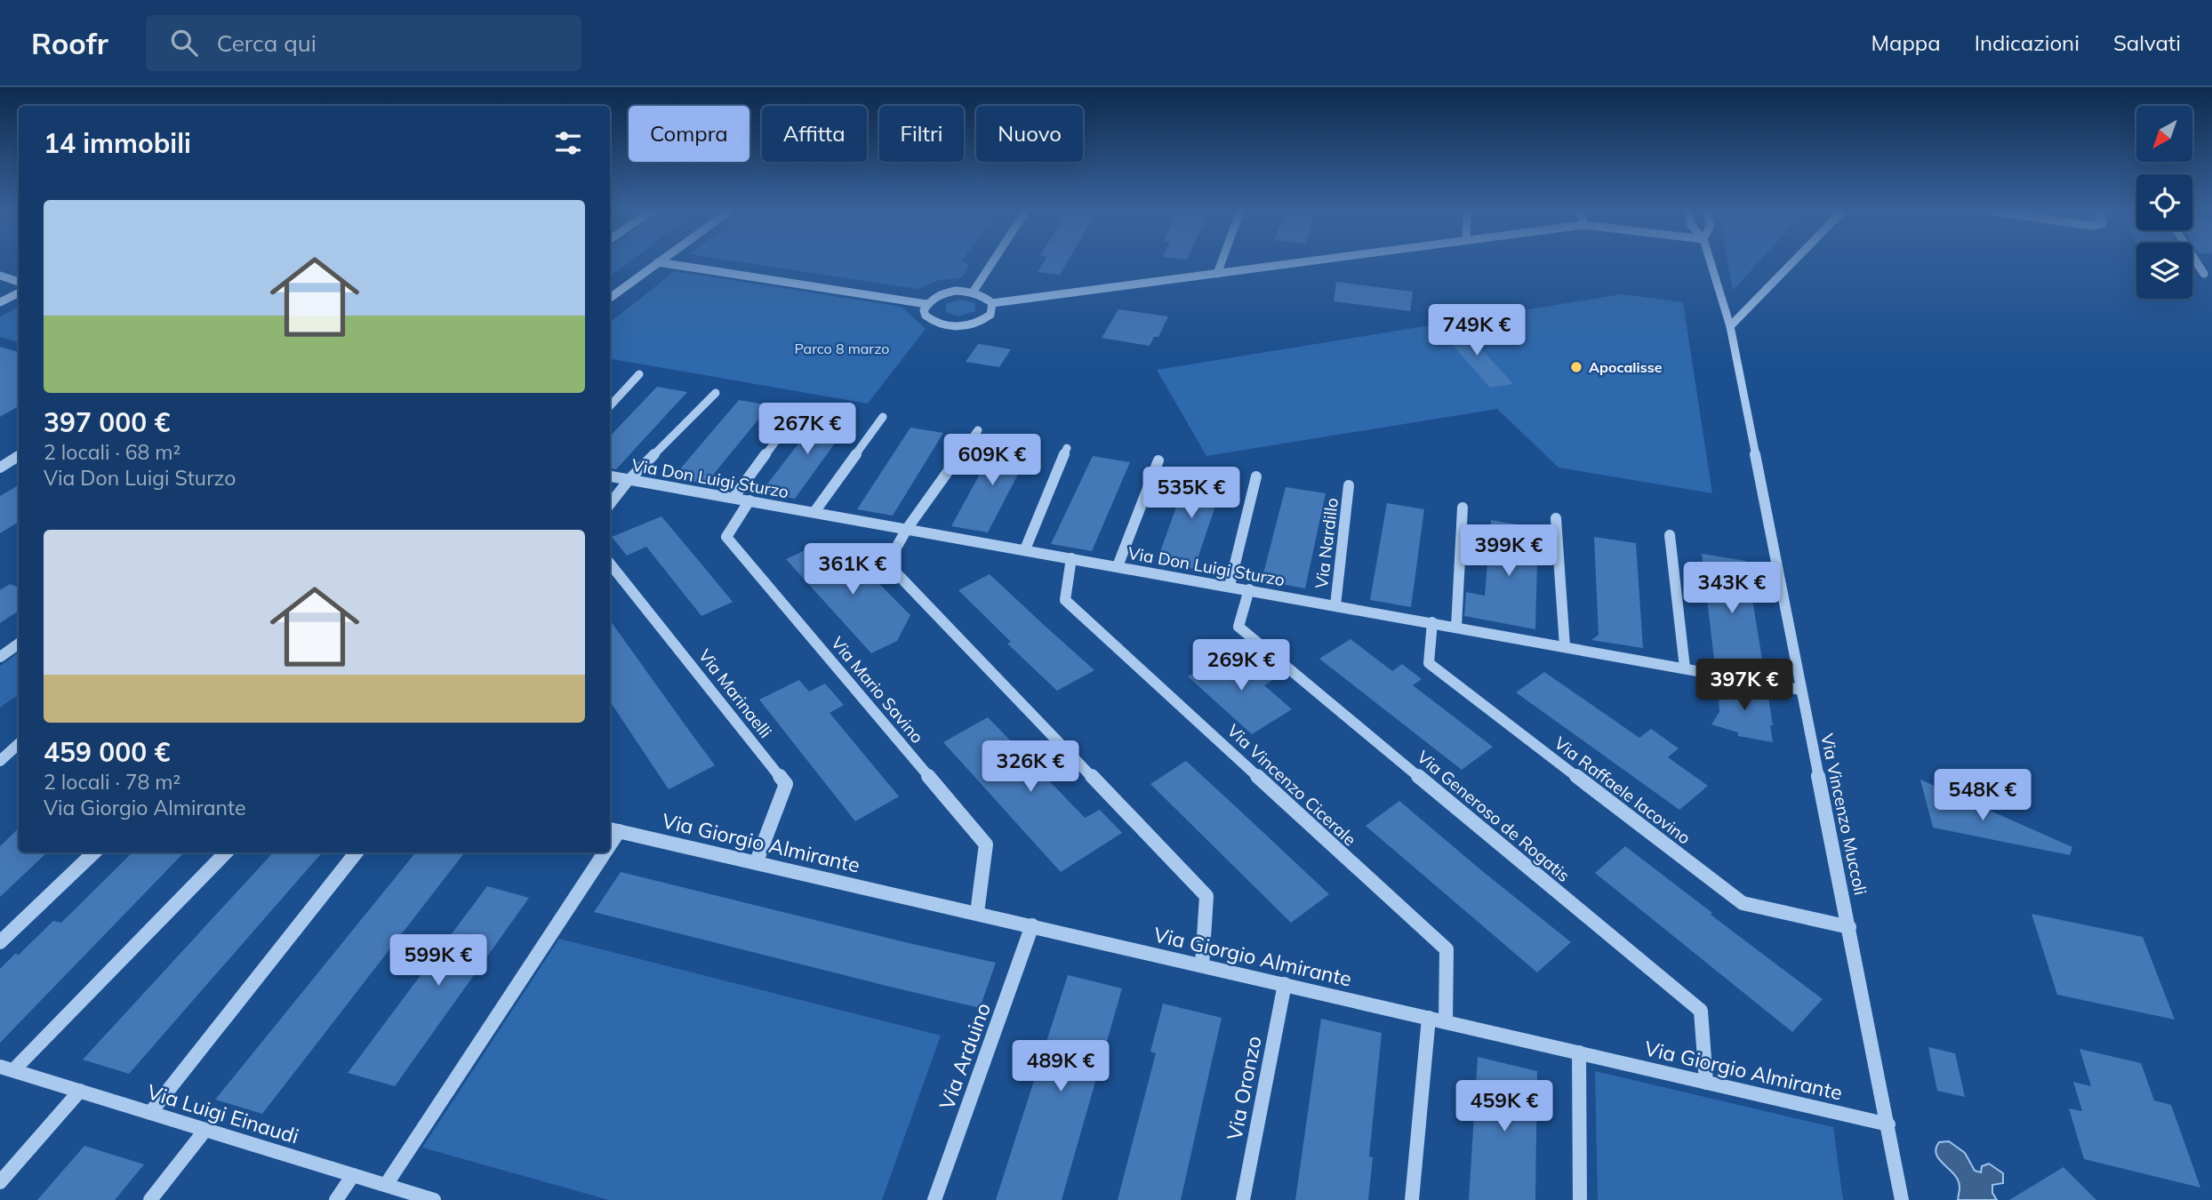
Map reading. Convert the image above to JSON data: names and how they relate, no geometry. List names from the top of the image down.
{
  "streets": {
    "street": [
      "Via Don Luigi Sturzo",
      "Via Nardillo",
      "Via Mario Savino",
      "Via Marinaelli",
      "Via Vincenzo Cicerale",
      "Via Raffaele Iacovino",
      "Via Vincenzo Muccoli",
      "Via Generoso de Rogatis",
      "Via Giorgio Almirante",
      "Via Arduino",
      "Via Oronzo",
      "Via Luigi Einaudi"
    ]
  },
  "crossings": [
    ["Via Don Luigi Sturzo", "Via Nardillo"],
    ["Via Don Luigi Sturzo", "Via Mario Savino"],
    ["Via Don Luigi Sturzo", "Via Vincenzo Cicerale"],
    ["Via Don Luigi Sturzo", "Via Raffaele Iacovino"],
    ["Via Don Luigi Sturzo", "Via Vincenzo Muccoli"],
    ["Via Don Luigi Sturzo", "Via Generoso de Rogatis"],
    ["Via Mario Savino", "Via Giorgio Almirante"],
    ["Via Marinaelli", "Via Giorgio Almirante"],
    ["Via Vincenzo Cicerale", "Via Giorgio Almirante"],
    ["Via Raffaele Iacovino", "Via Vincenzo Muccoli"],
    ["Via Vincenzo Muccoli", "Via Giorgio Almirante"],
    ["Via Generoso de Rogatis", "Via Giorgio Almirante"],
    ["Via Giorgio Almirante", "Via Arduino"],
    ["Via Giorgio Almirante", "Via Oronzo"]
  ],
  "parks": ["Parco 8 marzo"],
  "places": ["Apocalisse"],
  "north": "bottom left",
  "page": {
    "header": "Roofr",
    "search": "Cerca qui",
    "nav": ["Mappa", "Indicazioni", "Salvati"],
    "chip": [
      "Compra",
      "Affitta",
      "Filtri",
      "Nuovo"
    ],
    "heading": "14 immobili",
    "list": [
      {
        "name": "397 000 €",
        "note": "2 locali · 68 m² · Via Don Luigi Sturzo"
      },
      {
        "name": "459 000 €",
        "note": "2 locali · 78 m² · Via Giorgio Almirante"
      }
    ],
    "price": [
      "749K €",
      "267K €",
      "609K €",
      "535K €",
      "399K €",
      "361K €",
      "343K €",
      "269K €",
      "397K €",
      "326K €",
      "548K €",
      "599K €",
      "489K €",
      "459K €"
    ]
  }
}
